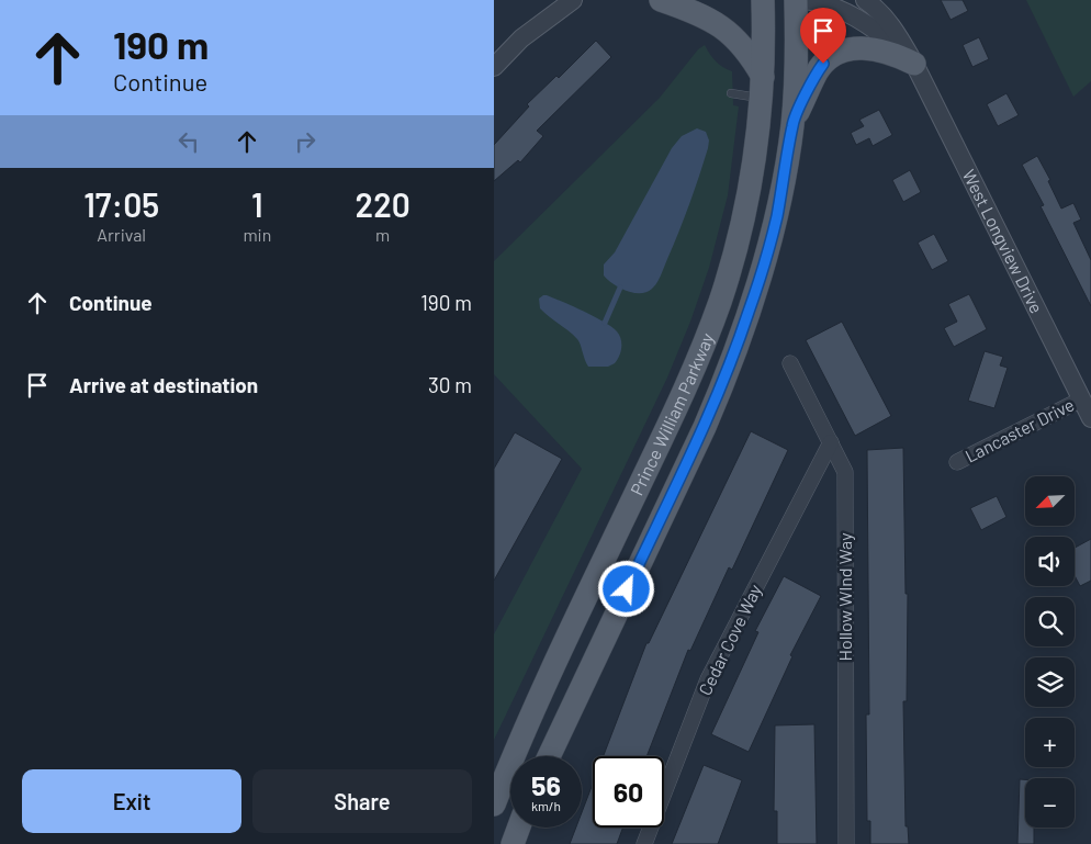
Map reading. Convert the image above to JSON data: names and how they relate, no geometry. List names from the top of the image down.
{
  "streets": {
    "main road": ["Prince William Parkway"],
    "street": [
      "West Longview Drive",
      "Lancaster Drive",
      "Hollow WInd Way",
      "Cedar Cove Way"
    ]
  },
  "crossings": [
    ["West Longview Drive", "Lancaster Drive"],
    ["Hollow WInd Way", "Cedar Cove Way"]
  ],
  "north": "bottom left",
  "page": {
    "turn": ["190 m", "Continue"],
    "eta": [
      "17:05",
      "Arrival",
      "1",
      "min",
      "220",
      "m"
    ],
    "list": [
      {
        "name": "Continue",
        "value": "190 m"
      },
      {
        "name": "Arrive at destination",
        "value": "30 m"
      }
    ],
    "map_buttons": ["+", "−"],
    "speed": "56 km/h",
    "limit": "60",
    "buttons": ["Exit", "Share"]
  }
}
